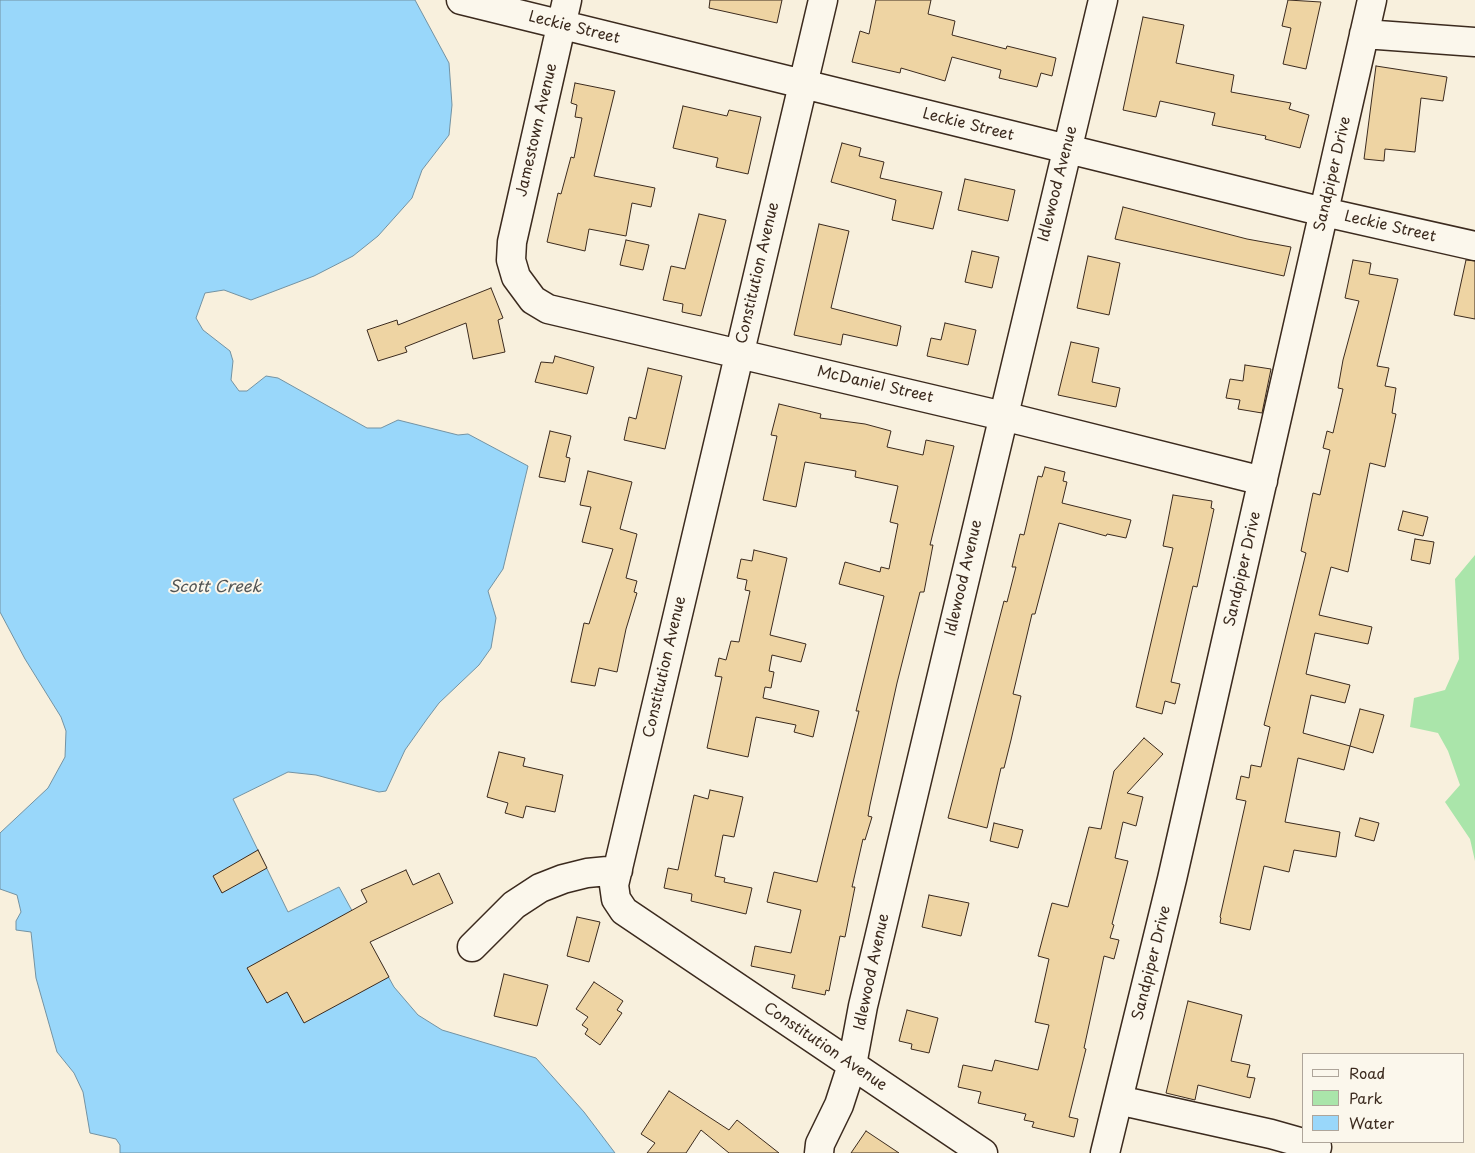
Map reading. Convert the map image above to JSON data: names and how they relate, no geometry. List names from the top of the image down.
{
  "streets": {
    "street": [
      "Leckie Street",
      "Jamestown Avenue",
      "Sandpiper Drive",
      "Idlewood Avenue",
      "Constitution Avenue",
      "McDaniel Street"
    ]
  },
  "crossings": [
    ["Leckie Street", "Jamestown Avenue"],
    ["Leckie Street", "Sandpiper Drive"],
    ["Leckie Street", "Idlewood Avenue"],
    ["Leckie Street", "Constitution Avenue"],
    ["Jamestown Avenue", "McDaniel Street"],
    ["Sandpiper Drive", "McDaniel Street"],
    ["Idlewood Avenue", "Constitution Avenue"],
    ["Idlewood Avenue", "McDaniel Street"],
    ["Constitution Avenue", "McDaniel Street"]
  ],
  "water": ["Scott Creek"],
  "legend": ["Road", "Park", "Water"]
}
